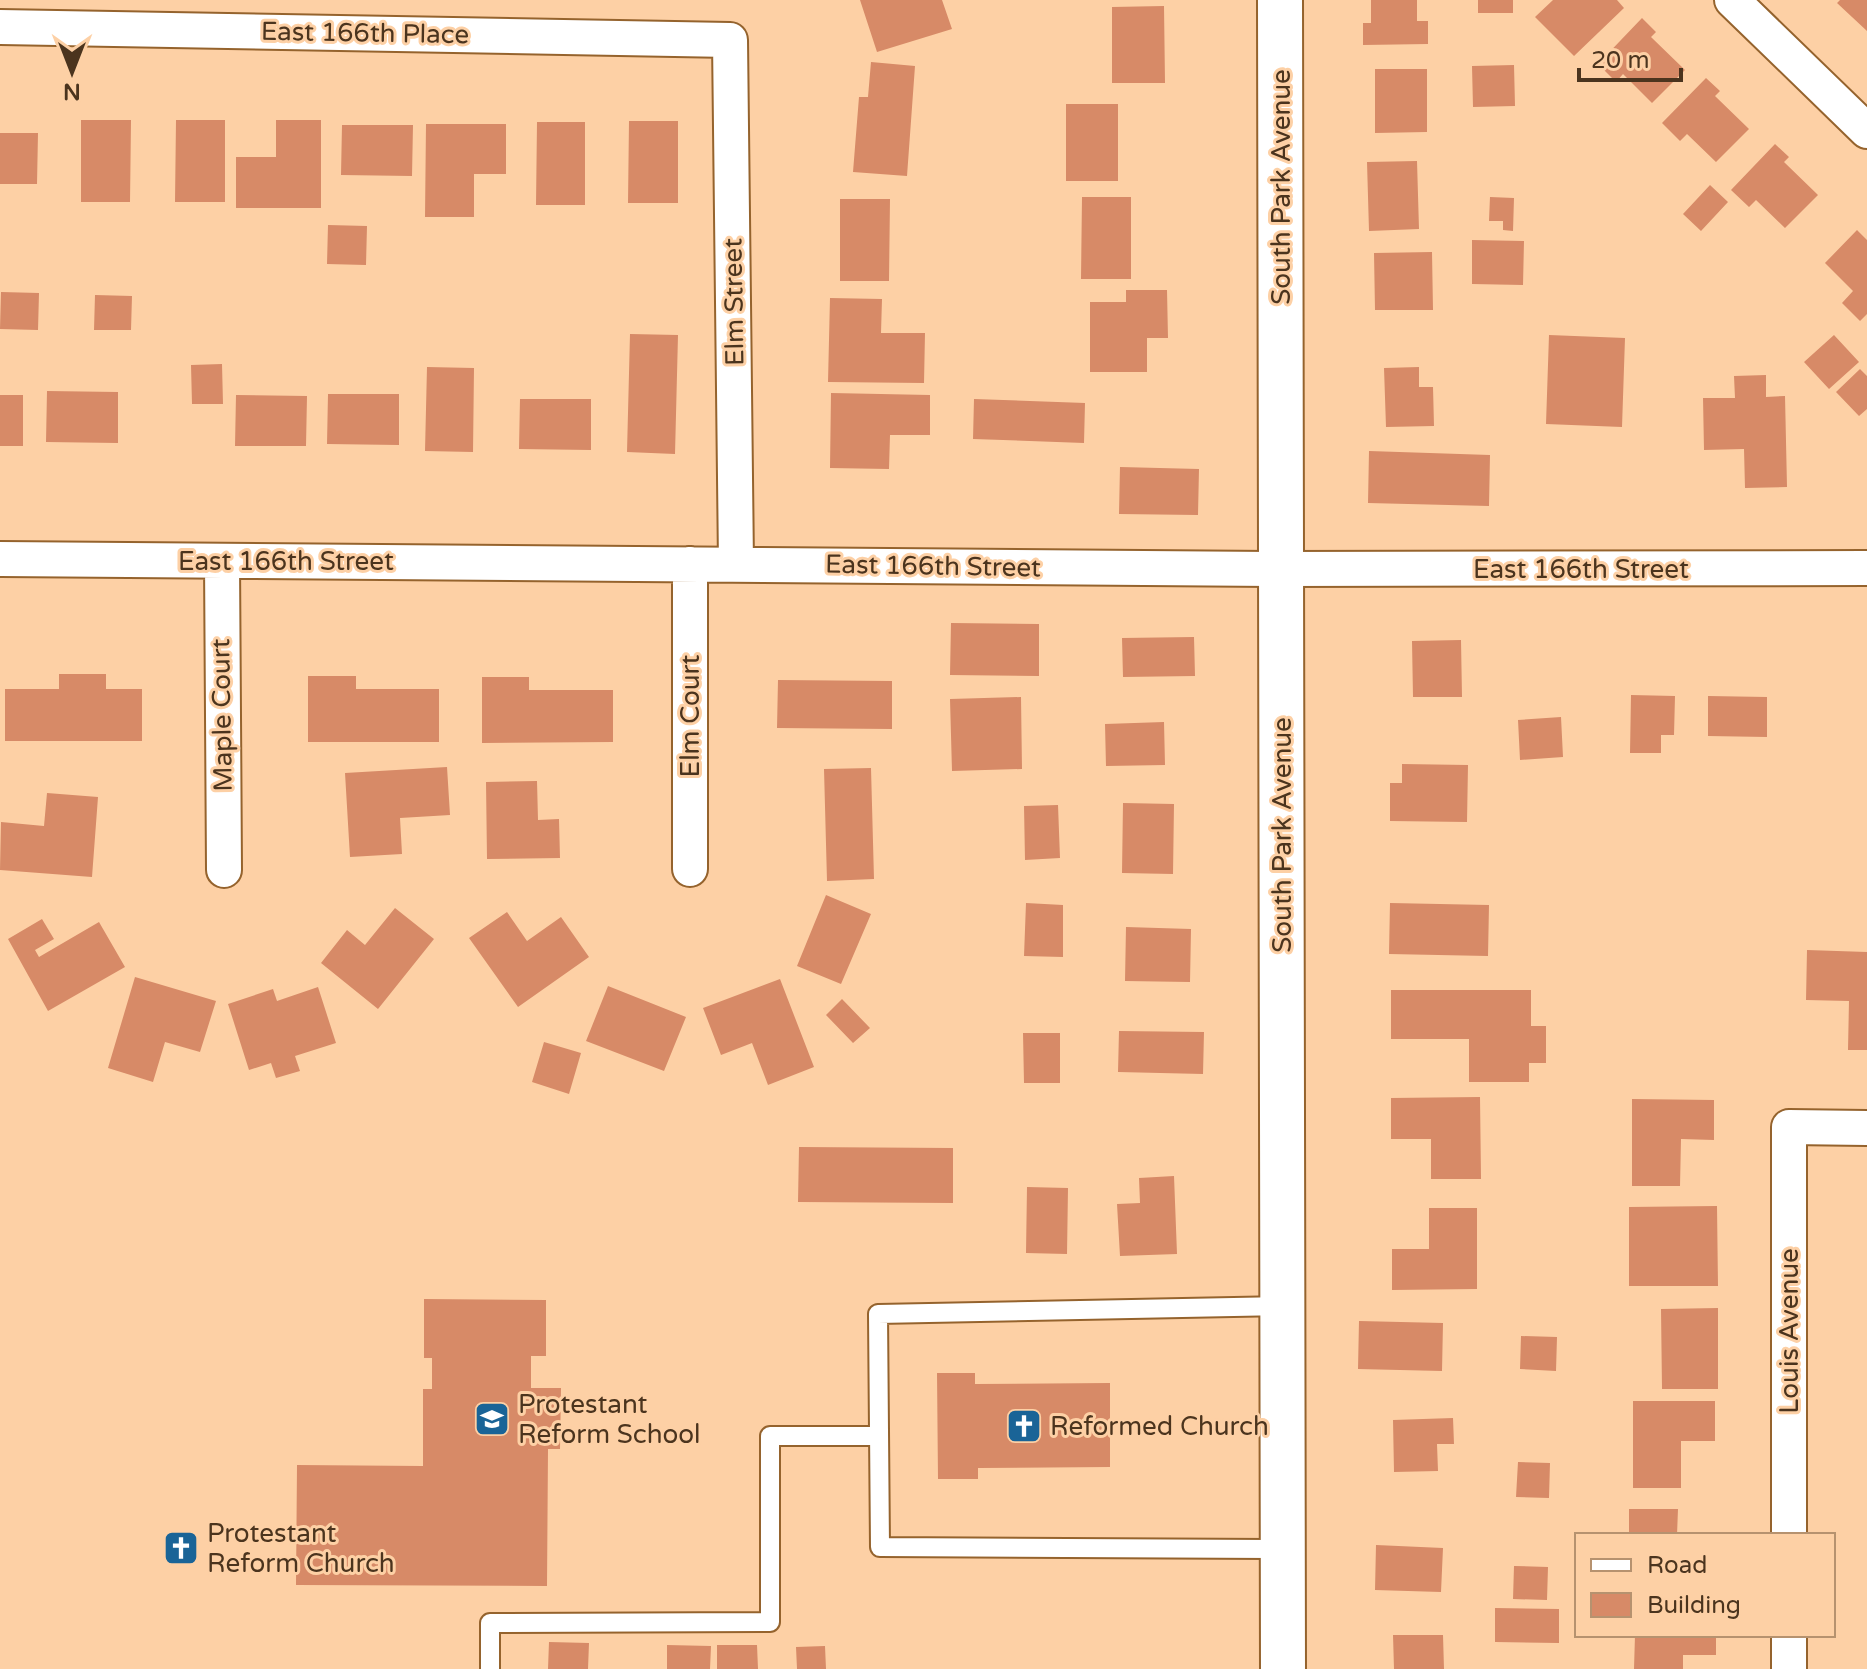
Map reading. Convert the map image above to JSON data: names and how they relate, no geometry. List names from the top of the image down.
{
  "streets": {
    "street": [
      "East 166th Place",
      "South Park Avenue",
      "Elm Street",
      "East 166th Street",
      "Maple Court",
      "Elm Court",
      "Louis Avenue"
    ]
  },
  "crossings": [
    ["East 166th Place", "Elm Street"],
    ["South Park Avenue", "East 166th Street"],
    ["Elm Street", "East 166th Street"],
    ["East 166th Street", "Maple Court"],
    ["East 166th Street", "Elm Court"]
  ],
  "places": {
    "school or university": ["Protestant Reform School"],
    "church": ["Reformed Church", "Protestant Reform Church"]
  },
  "legend": ["Road", "Building"],
  "scale_bar": "20 m",
  "north": "bottom"
}
